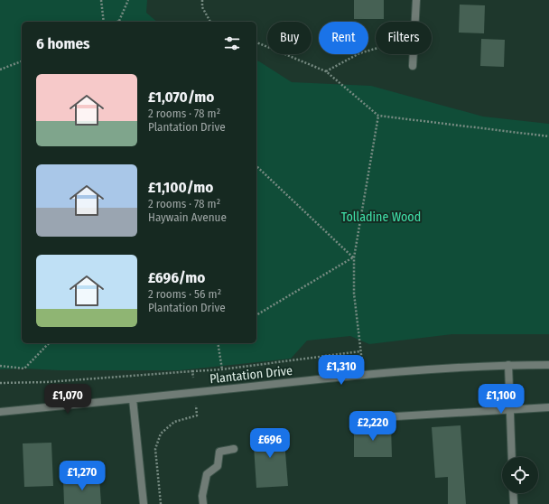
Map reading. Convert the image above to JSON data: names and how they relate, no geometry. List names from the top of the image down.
{
  "streets": {
    "street": ["Plantation Drive"]
  },
  "parks": ["Tolladine Wood"],
  "page": {
    "chip": ["Buy", "Rent", "Filters"],
    "heading": "6 homes",
    "list": [
      {
        "name": "£1,070/mo",
        "note": "2 rooms · 78 m² · Plantation Drive"
      },
      {
        "name": "£1,100/mo",
        "note": "2 rooms · 78 m² · Haywain Avenue"
      },
      {
        "name": "£696/mo",
        "note": "2 rooms · 56 m² · Plantation Drive"
      }
    ],
    "price": [
      "£1,310",
      "£1,070",
      "£1,100",
      "£2,220",
      "£696",
      "£1,270"
    ]
  }
}
